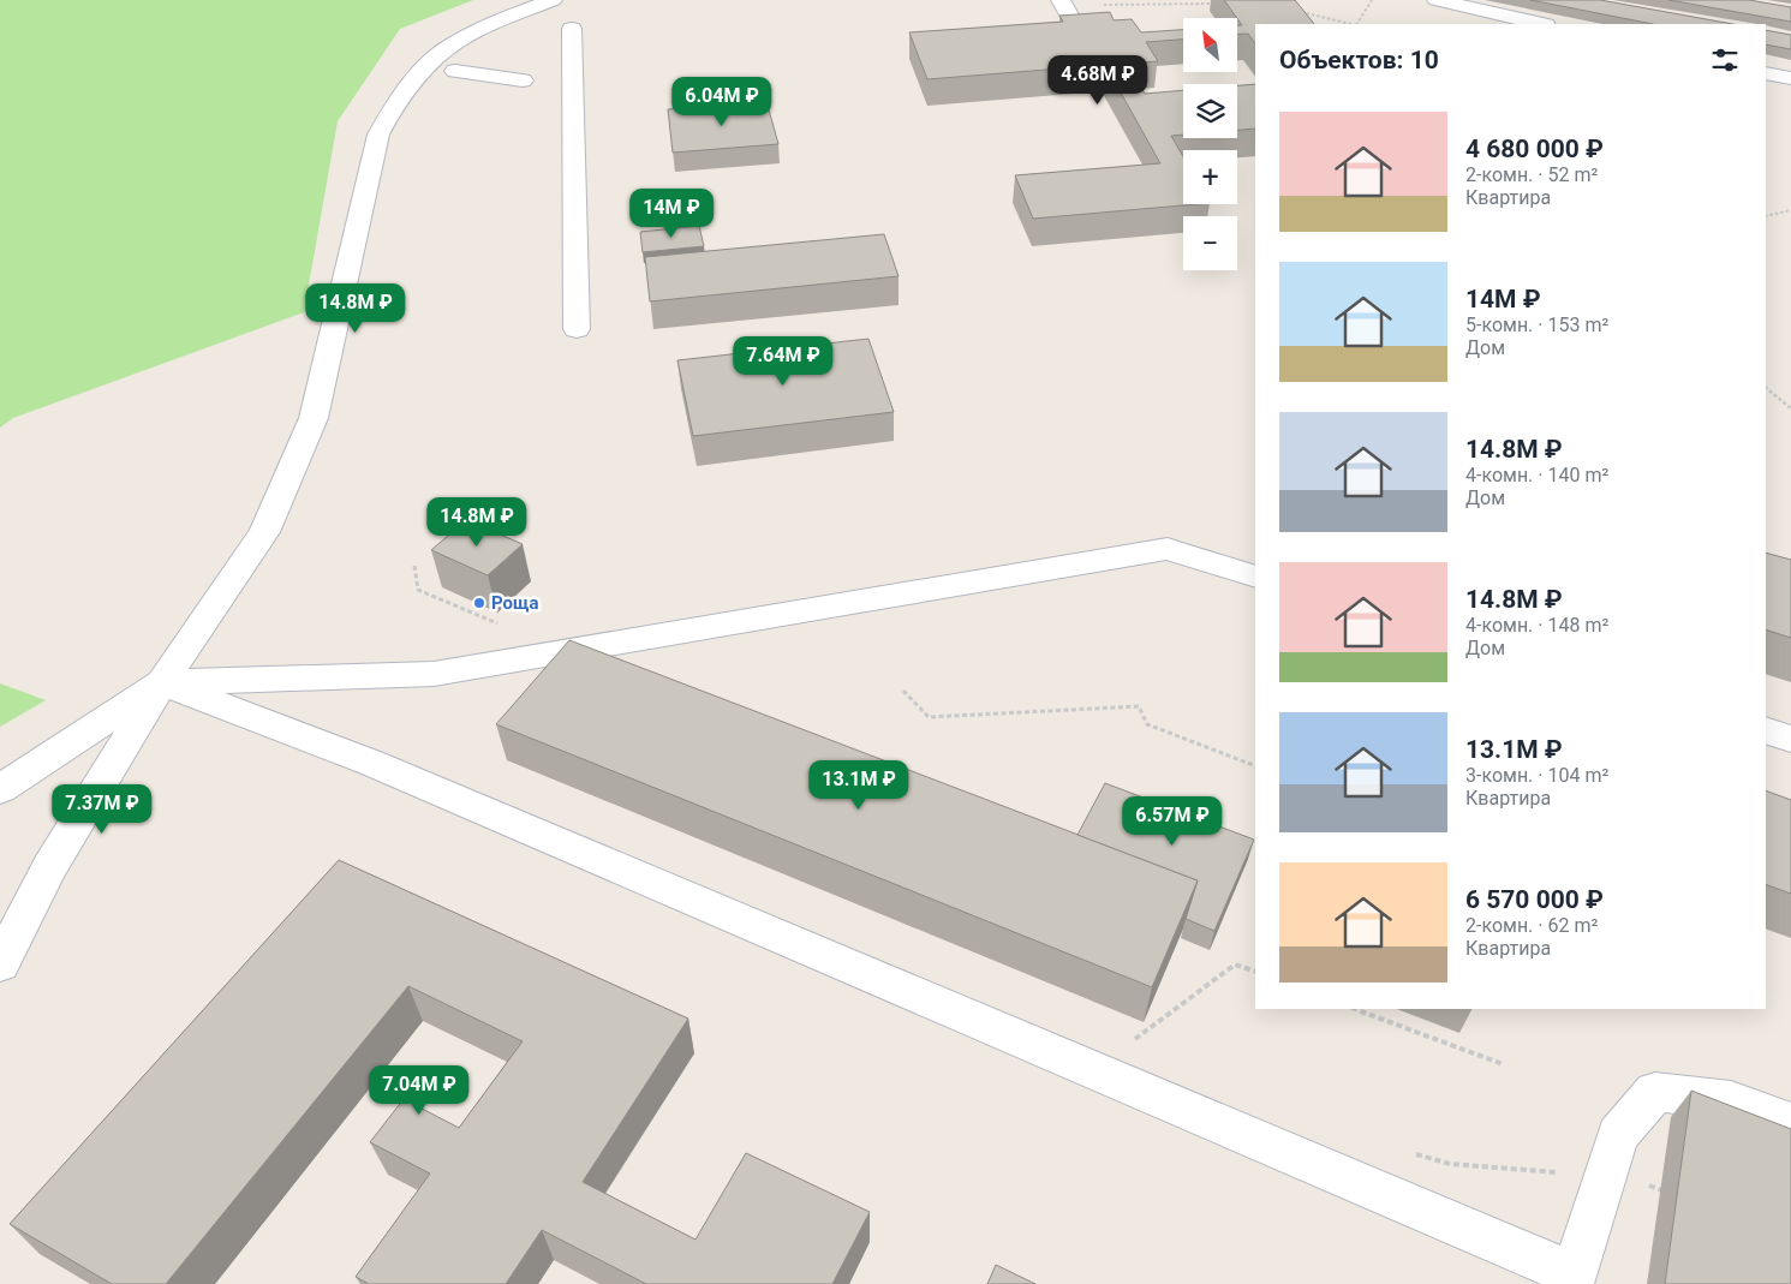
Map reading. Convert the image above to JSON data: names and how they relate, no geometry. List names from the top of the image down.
{
  "places": ["Роща"],
  "north": "top left",
  "page": {
    "map_buttons": ["+", "−"],
    "heading": "Объектов: 10",
    "price": [
      "4.68M ₽",
      "6.04M ₽",
      "14M ₽",
      "14.8M ₽",
      "7.64M ₽",
      "14.8M ₽",
      "13.1M ₽",
      "7.37M ₽",
      "6.57M ₽",
      "7.04M ₽"
    ],
    "list": [
      {
        "name": "4 680 000 ₽",
        "note": "2-комн. · 52 m² · Квартира"
      },
      {
        "name": "14M ₽",
        "note": "5-комн. · 153 m² · Дом"
      },
      {
        "name": "14.8M ₽",
        "note": "4-комн. · 140 m² · Дом"
      },
      {
        "name": "14.8M ₽",
        "note": "4-комн. · 148 m² · Дом"
      },
      {
        "name": "13.1M ₽",
        "note": "3-комн. · 104 m² · Квартира"
      },
      {
        "name": "6 570 000 ₽",
        "note": "2-комн. · 62 m² · Квартира"
      }
    ]
  }
}
